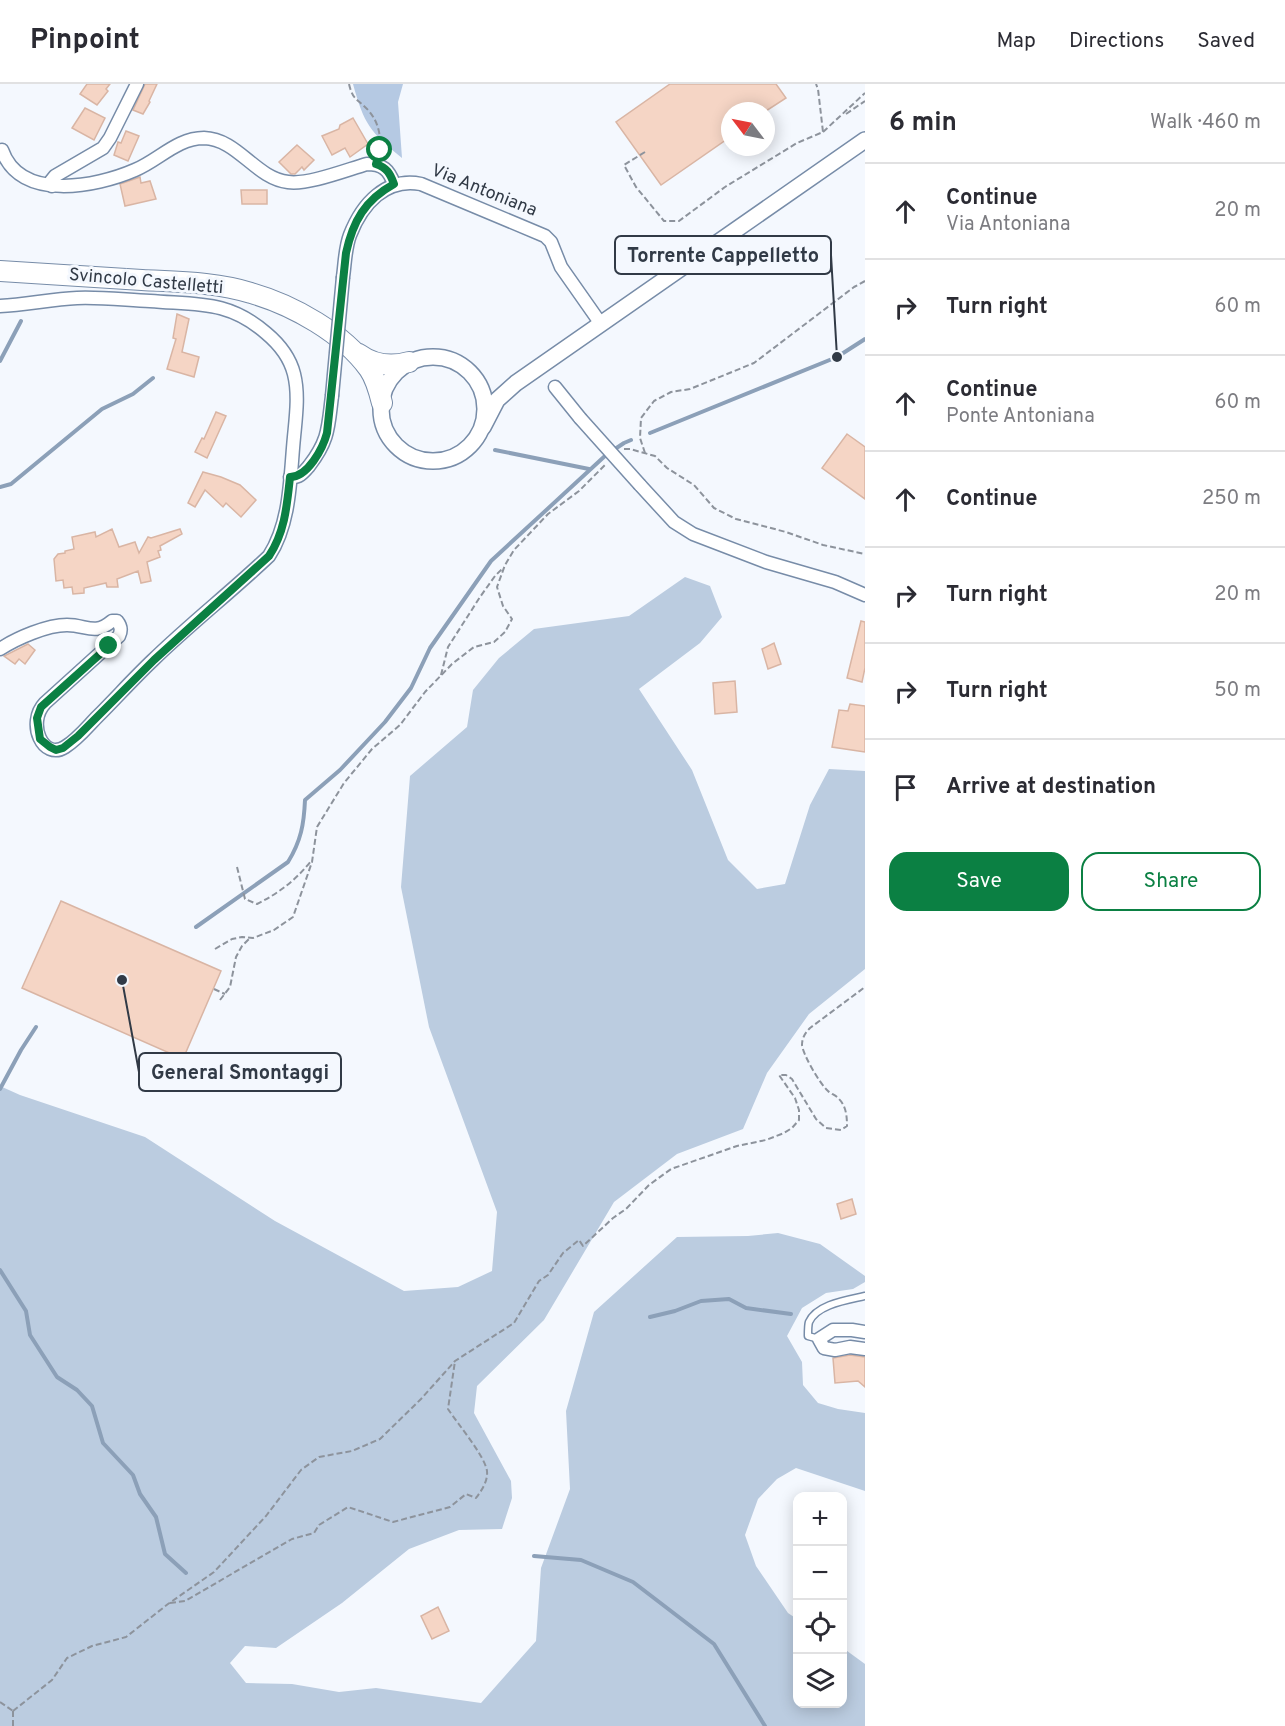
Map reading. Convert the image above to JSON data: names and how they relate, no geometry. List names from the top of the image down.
{
  "streets": {
    "main road": ["Svincolo Castelletti"],
    "street": ["Via Antoniana"]
  },
  "places": ["Torrente Cappelletto", "General Smontaggi"],
  "north": "top left",
  "page": {
    "header": "Pinpoint",
    "nav": ["Map", "Directions", "Saved"],
    "heading": ["6 min", "Walk · 460 m"],
    "list": [
      ["Continue", "Via Antoniana", "20 m"],
      ["Turn right", "60 m"],
      ["Continue", "Ponte Antoniana", "60 m"],
      ["Continue", "250 m"],
      ["Turn right", "20 m"],
      ["Turn right", "50 m"],
      "Arrive at destination"
    ],
    "buttons": ["Save", "Share"],
    "map_buttons": ["+", "−"]
  }
}
